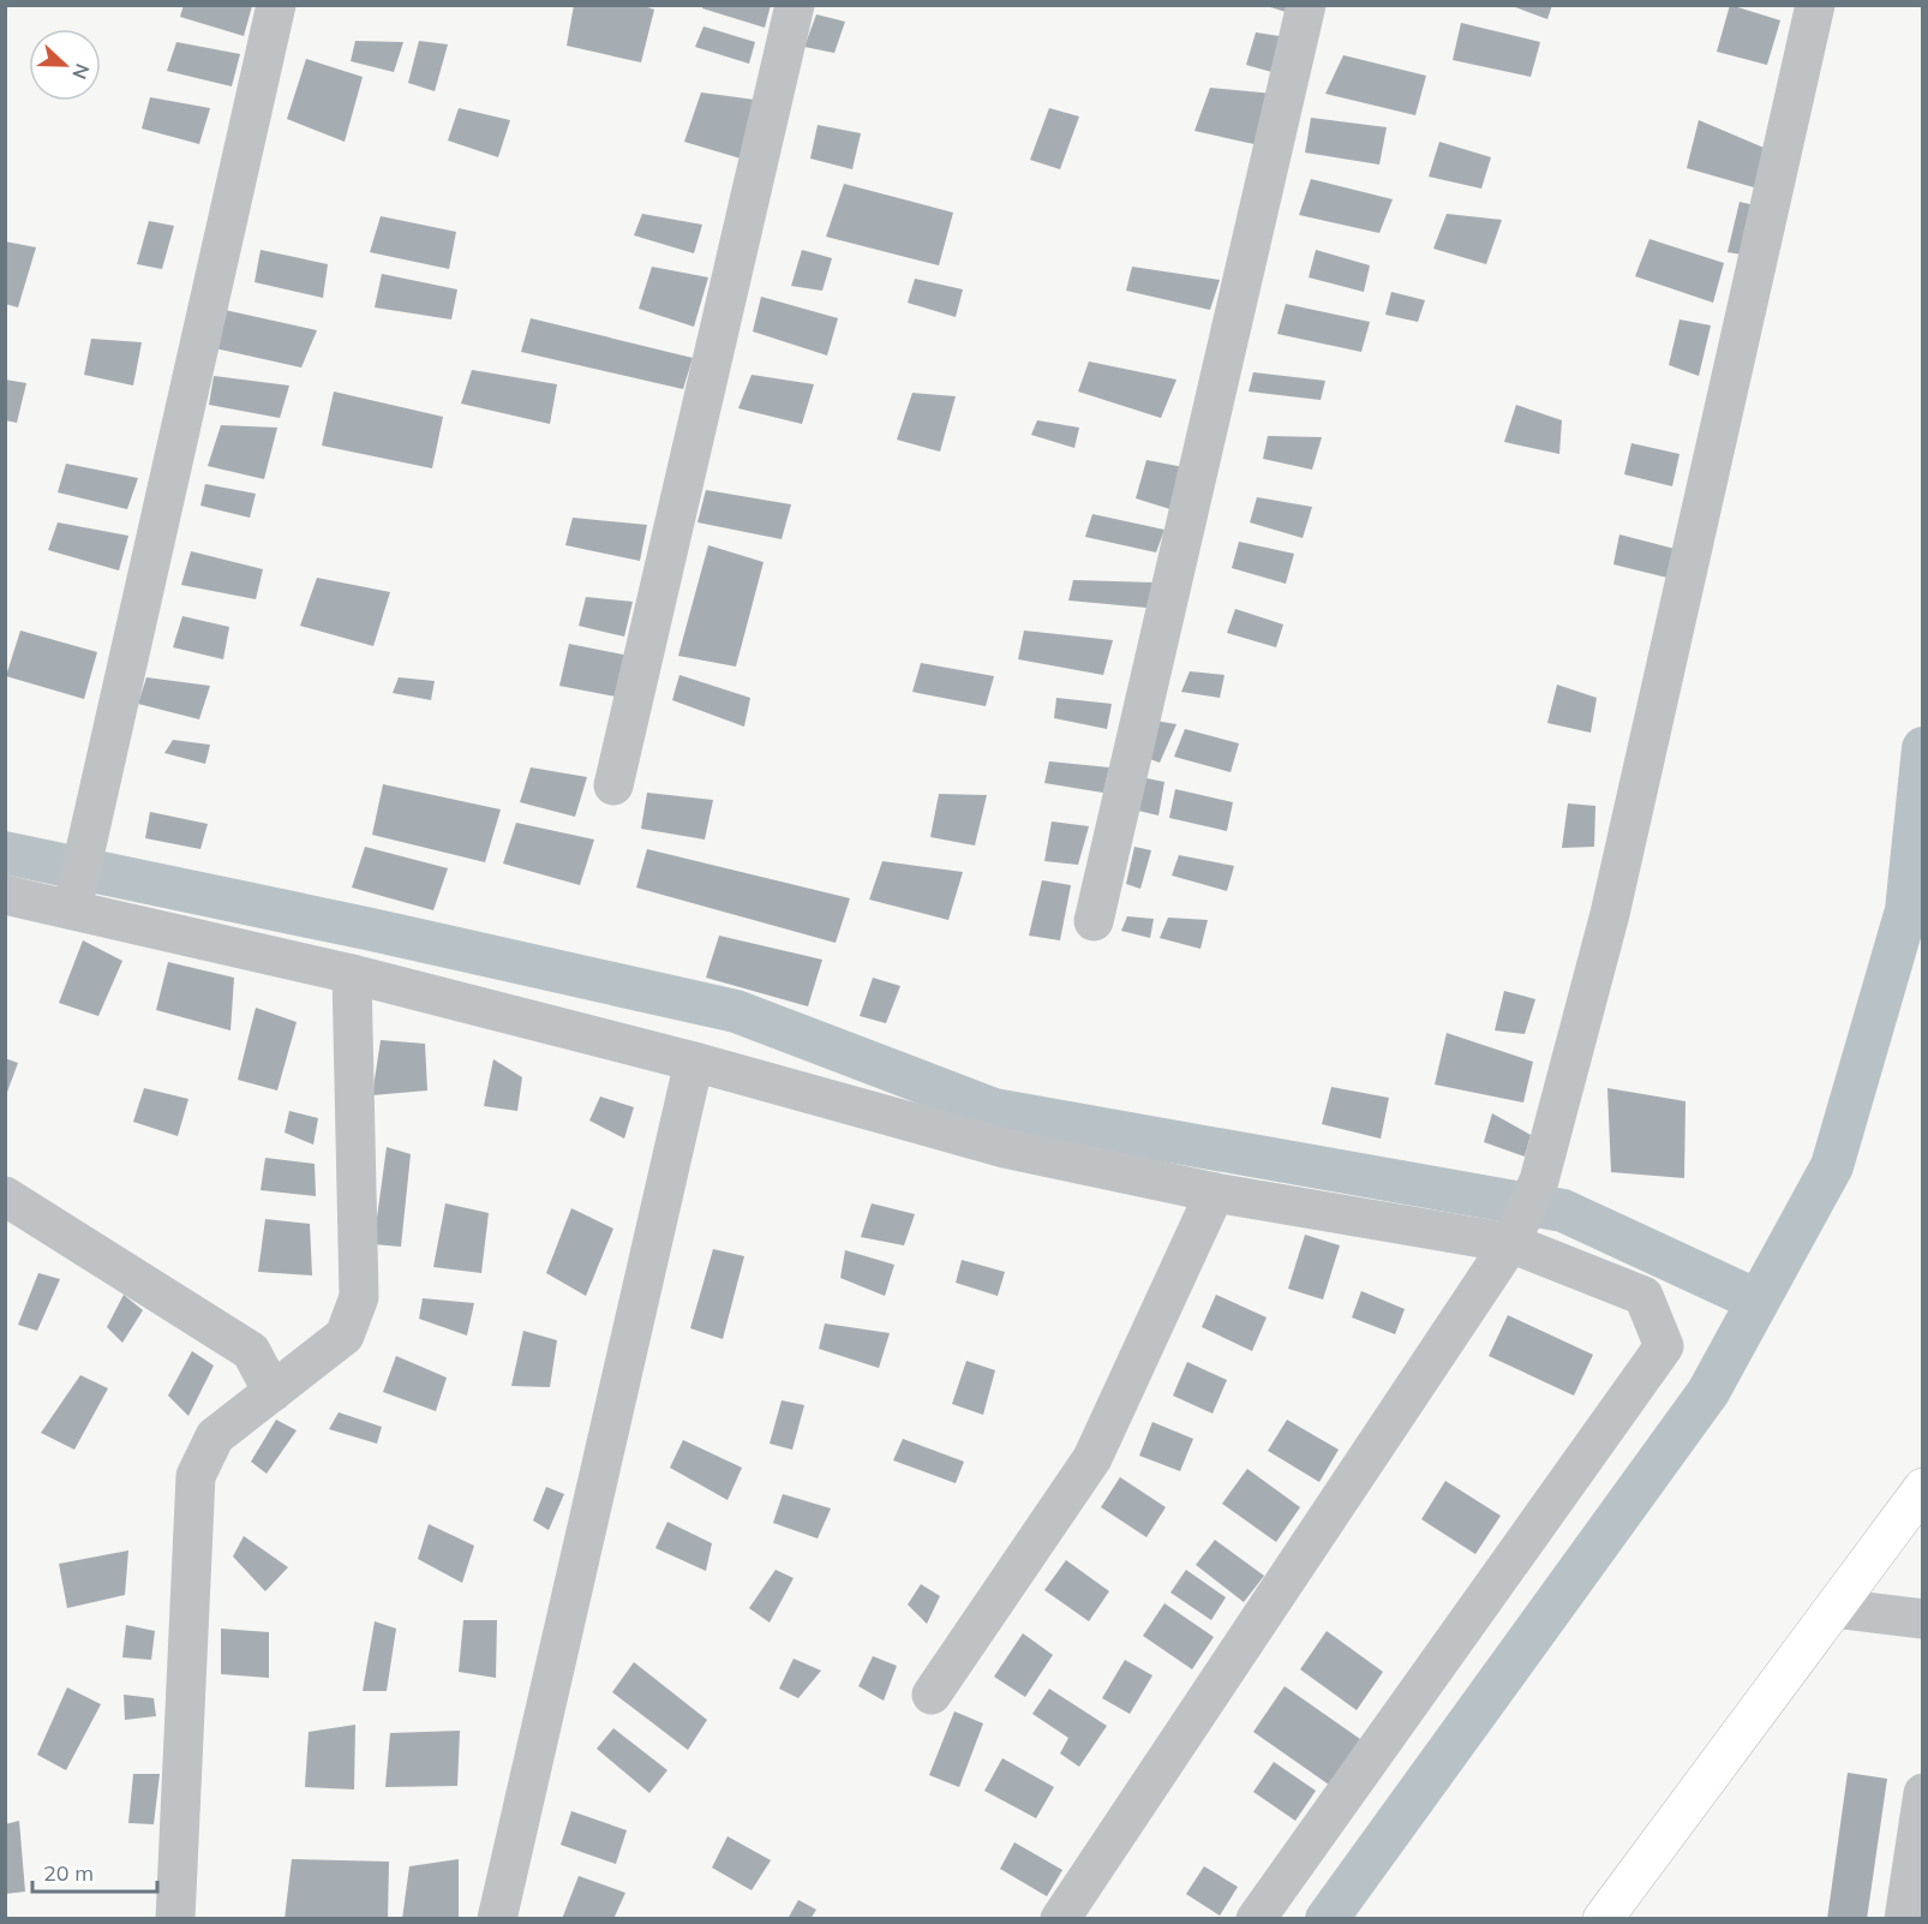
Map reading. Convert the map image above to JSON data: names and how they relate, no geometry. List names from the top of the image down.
{
  "scale_bar": "20 m",
  "north": "right"
}
